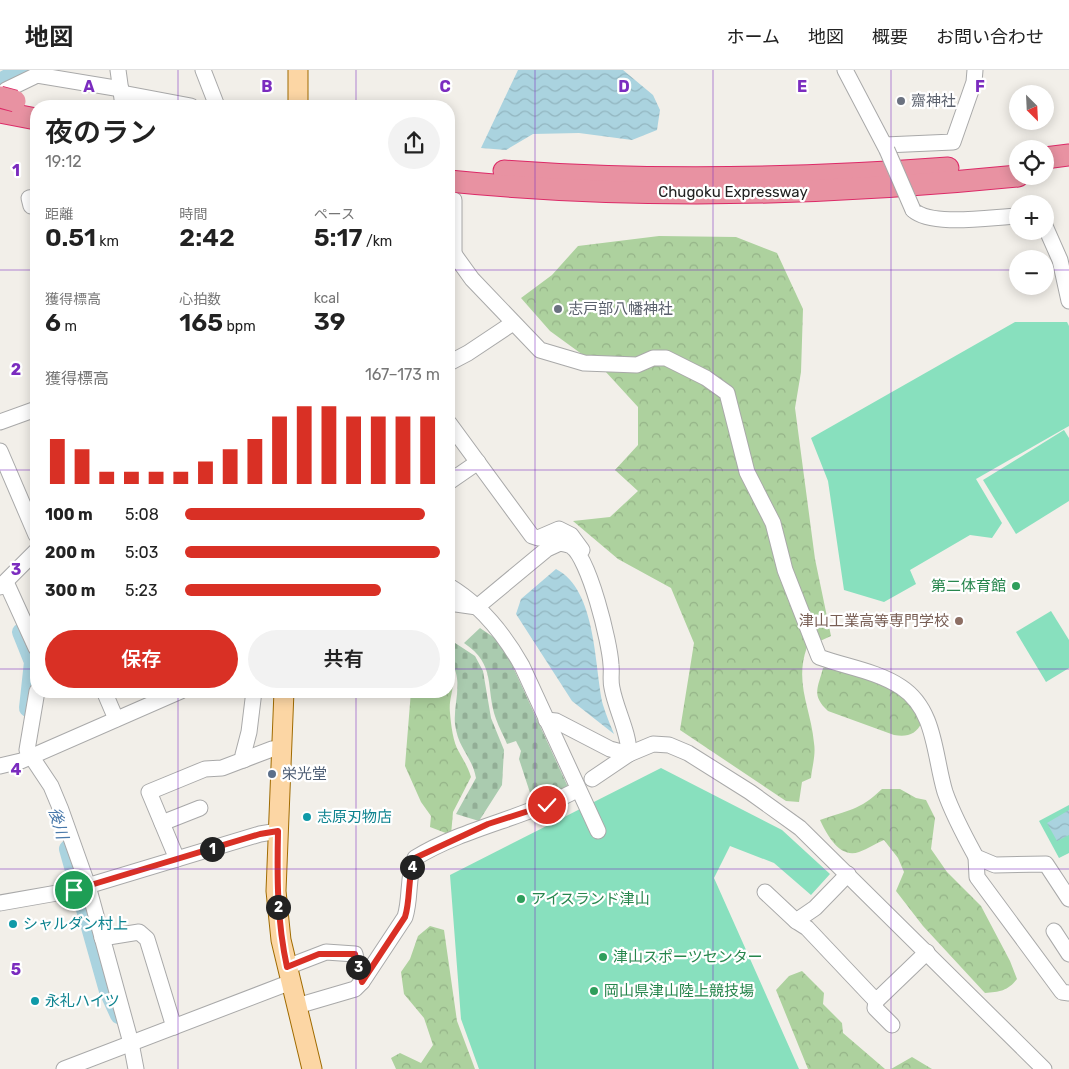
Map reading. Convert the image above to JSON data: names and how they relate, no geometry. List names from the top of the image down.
{
  "streets": {
    "highway": ["Chugoku Expressway"]
  },
  "water": ["後川"],
  "places": [
    "齋神社",
    "志戸部八幡神社",
    "第二体育館",
    "津山工業高等専門学校",
    "栄光堂",
    "志原刃物店",
    "アイスランド津山",
    "シャルダン村上",
    "津山スポーツセンター",
    "岡山県津山陸上競技場",
    "永礼ハイツ"
  ],
  "north": "bottom right",
  "page": {
    "header": "地図",
    "nav": [
      "ホーム",
      "地図",
      "概要",
      "お問い合わせ"
    ],
    "map_buttons": ["+", "−"],
    "heading": ["夜のラン", "19:12"],
    "stats": [
      ["距離", "0.51 km"],
      ["時間", "2:42"],
      ["ペース", "5:17 /km"],
      ["獲得標高", "6 m"],
      ["心拍数", "165 bpm"],
      ["kcal", "39"]
    ],
    "chart": ["獲得標高", "167–173 m"],
    "list": [
      {
        "name": "100 m",
        "note": "5:08"
      },
      {
        "name": "200 m",
        "note": "5:03"
      },
      {
        "name": "300 m",
        "note": "5:23"
      }
    ],
    "buttons": ["保存", "共有"],
    "pins": [
      "1",
      "4",
      "2",
      "3"
    ]
  },
  "grid": {
    "columns": [
      "A",
      "B",
      "C",
      "D",
      "E",
      "F"
    ],
    "rows": [
      "1",
      "2",
      "3",
      "4",
      "5"
    ]
  }
}
